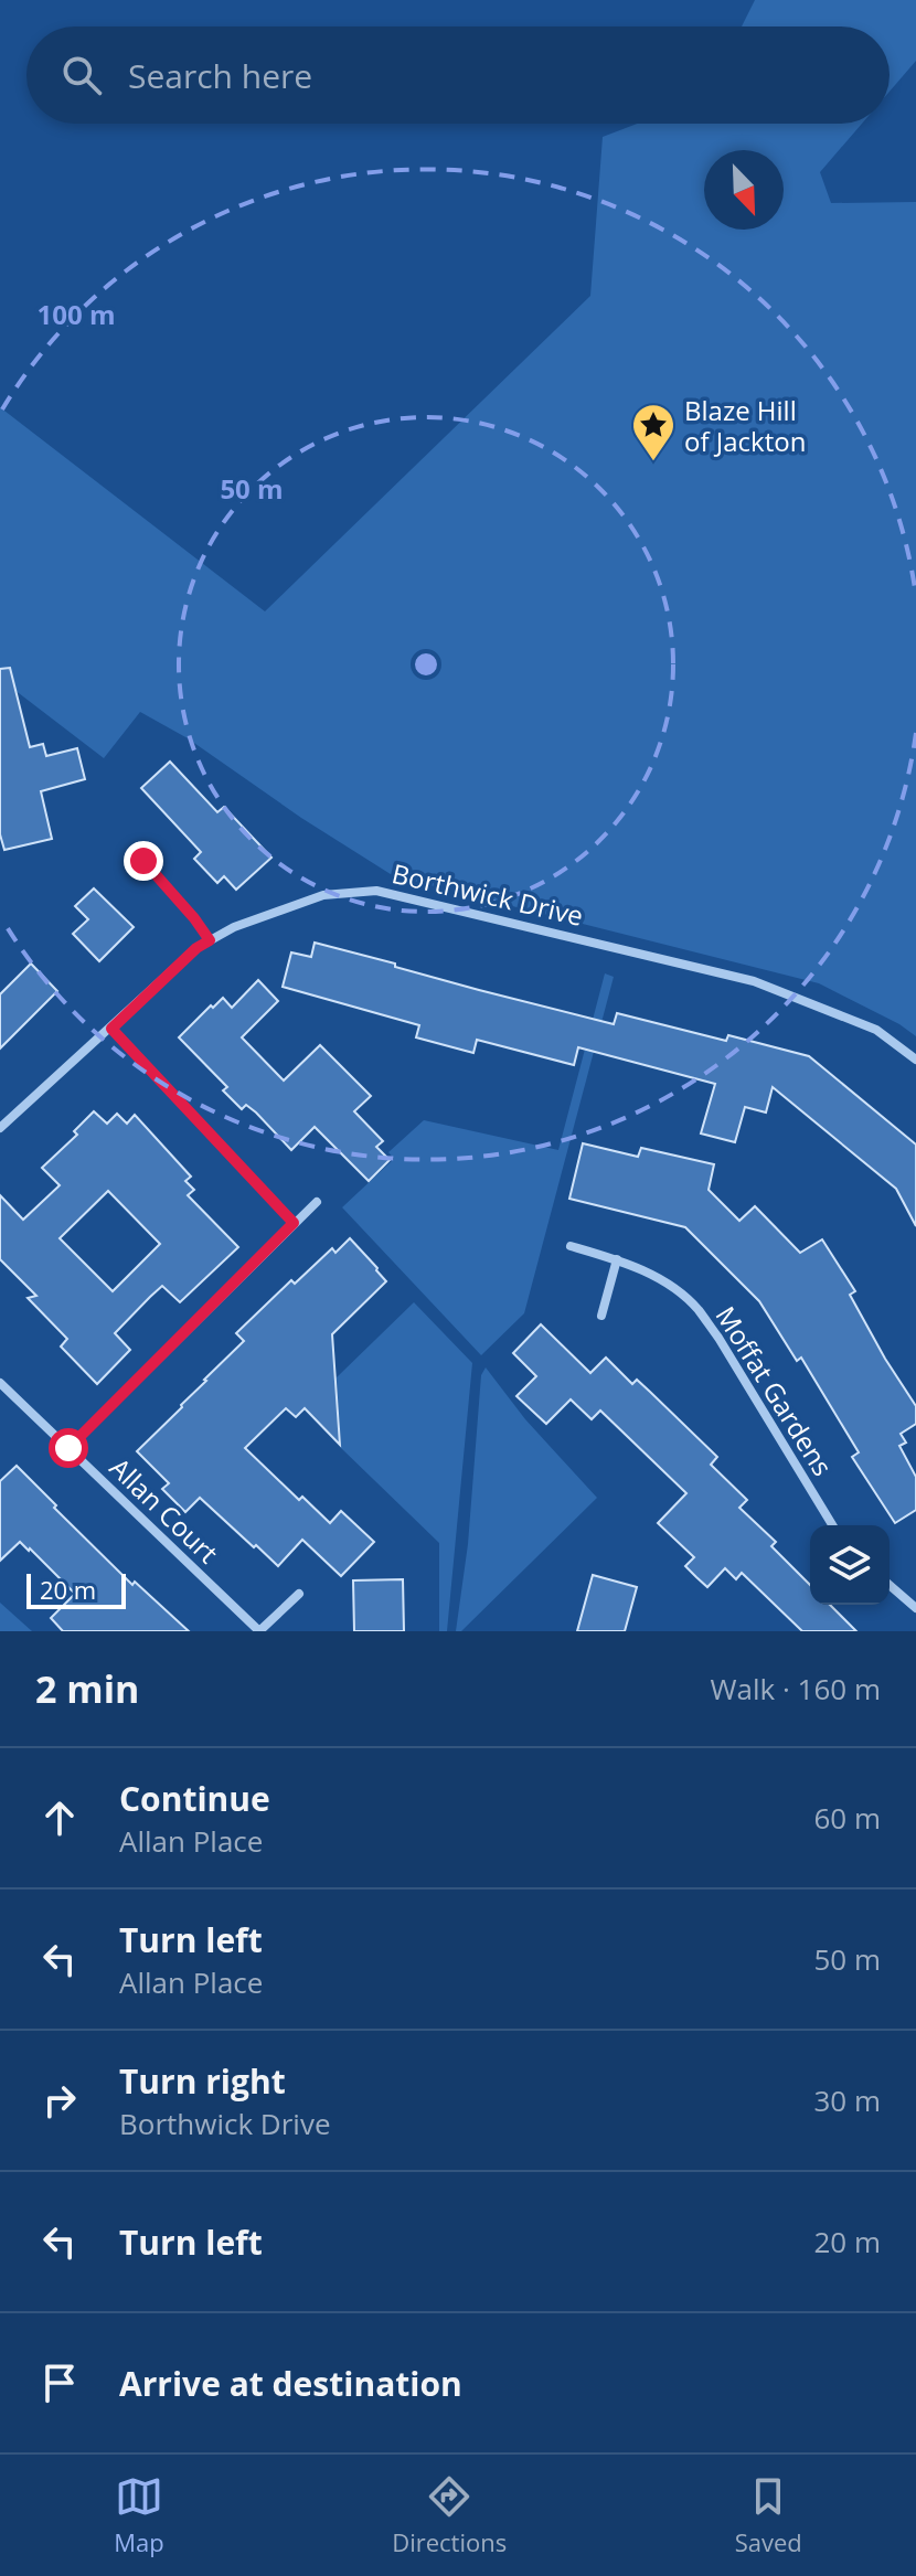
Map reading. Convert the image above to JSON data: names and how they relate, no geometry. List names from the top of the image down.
{
  "streets": {
    "street": ["Borthwick Drive", "Moffat Gardens", "Allan Court"]
  },
  "places": {
    "place": ["Blaze Hill of Jackton"]
  },
  "scale_bar": "20 m",
  "north": "bottom right",
  "page": {
    "search": "Search here",
    "scale": "20 m",
    "heading": ["2 min", "Walk · 160 m"],
    "list": [
      ["Continue", "Allan Place", "60 m"],
      ["Turn left", "Allan Place", "50 m"],
      ["Turn right", "Borthwick Drive", "30 m"],
      ["Turn left", "20 m"],
      "Arrive at destination"
    ],
    "nav": ["Map", "Directions", "Saved"]
  },
  "rings": ["100 m", "50 m"]
}
